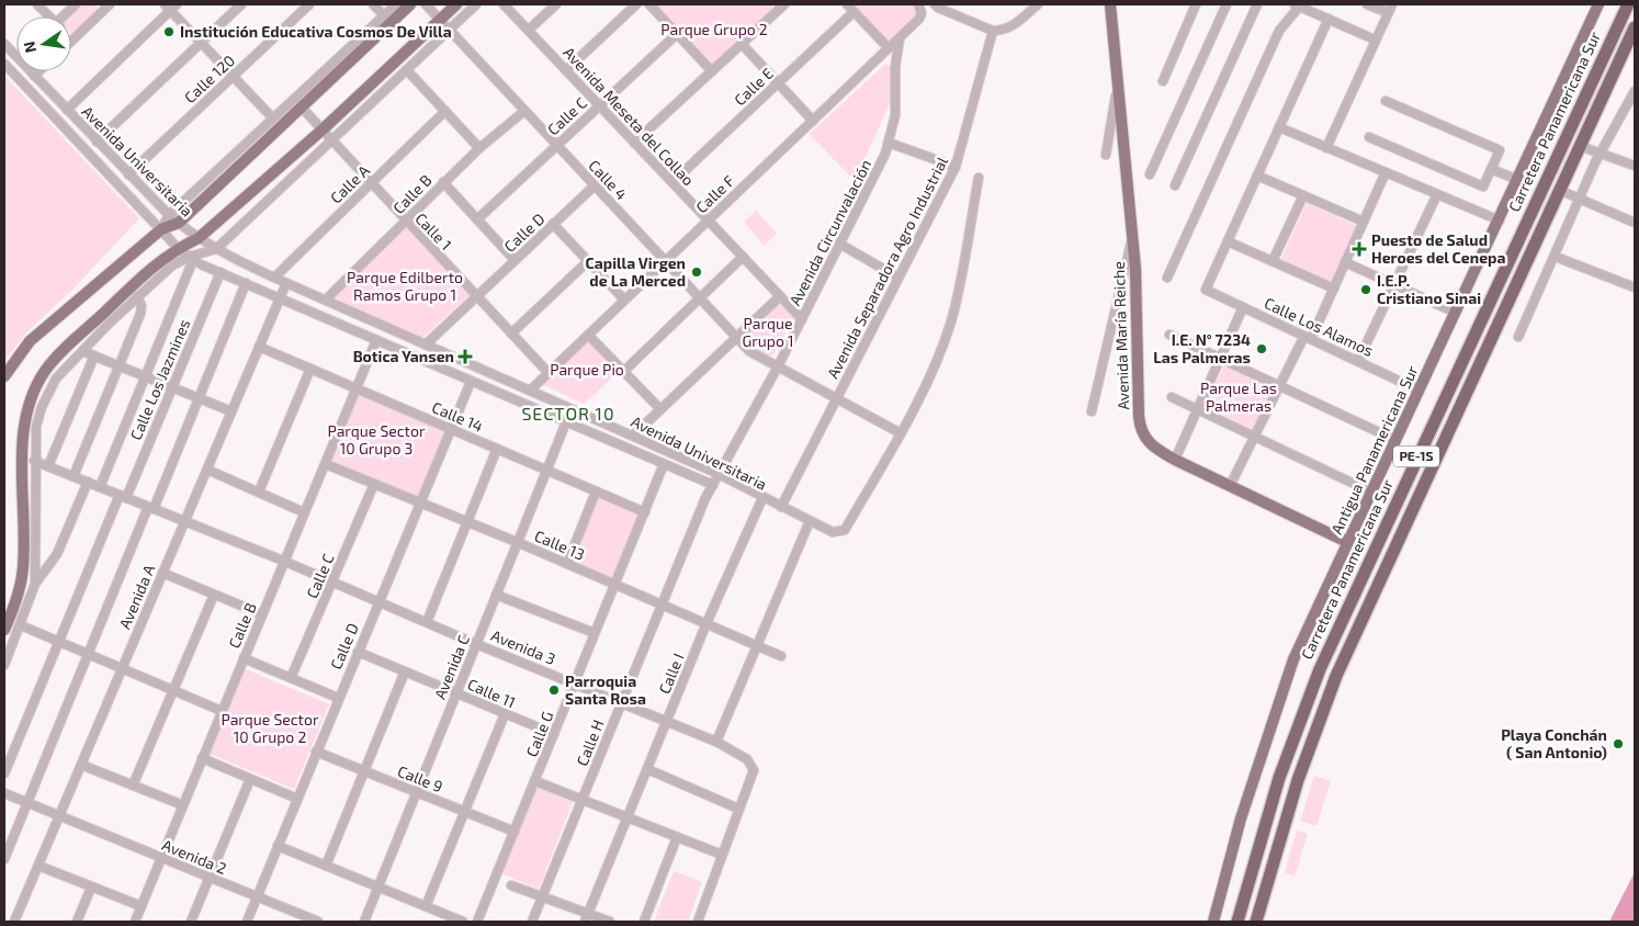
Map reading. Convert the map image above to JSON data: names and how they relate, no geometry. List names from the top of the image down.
{
  "streets": {
    "highway": ["Carretera Panamericana Sur", "PE-1S"],
    "main road": ["Avenida María Reiche", "Antigua Panamericana Sur"],
    "street": [
      "Calle 120",
      "Calle E",
      "Calle C",
      "Avenida Meseta del Collao",
      "Avenida Universitaria",
      "Calle 4",
      "Calle A",
      "Calle B",
      "Calle F",
      "Calle 1",
      "Calle D",
      "Avenida Circunvalación",
      "Avenida Separadora Agro Industrial",
      "Calle Los Alamos",
      "Calle Los Jazmines",
      "Calle 14",
      "Calle 13",
      "Avenida A",
      "Avenida 3",
      "Avenida C",
      "Calle I",
      "Calle 11",
      "Calle G",
      "Calle H",
      "Calle 9",
      "Avenida 2"
    ]
  },
  "crossings": [
    ["Calle 120", "Avenida Universitaria"],
    ["Calle E", "Avenida Meseta del Collao"],
    ["Calle C", "Avenida Meseta del Collao"],
    ["Calle C", "Calle 4"],
    ["Calle C", "Calle 13"],
    ["Calle C", "Avenida 3"],
    ["Avenida Meseta del Collao", "Calle F"],
    ["Avenida Meseta del Collao", "Avenida Circunvalación"],
    ["Avenida Universitaria", "Calle 4"],
    ["Avenida Universitaria", "Calle A"],
    ["Avenida Universitaria", "Calle B"],
    ["Avenida Universitaria", "Calle F"],
    ["Avenida Universitaria", "Calle D"],
    ["Avenida Universitaria", "Avenida Circunvalación"],
    ["Avenida Universitaria", "Avenida Separadora Agro Industrial"],
    ["Avenida Universitaria", "Calle Los Jazmines"],
    ["Avenida Universitaria", "Avenida A"],
    ["Avenida Universitaria", "Avenida C"],
    ["Avenida Universitaria", "Calle I"],
    ["Avenida Universitaria", "Calle G"],
    ["Avenida Universitaria", "Calle H"],
    ["Calle 4", "Calle B"],
    ["Calle 4", "Calle F"],
    ["Calle 4", "Calle D"],
    ["Calle 4", "Avenida Circunvalación"],
    ["Calle 4", "Avenida Separadora Agro Industrial"],
    ["Calle A", "Calle 1"],
    ["Calle B", "Calle 1"],
    ["Calle B", "Calle 14"],
    ["Calle B", "Calle 13"],
    ["Calle B", "Avenida 3"],
    ["Calle B", "Avenida 2"],
    ["Calle F", "Calle 1"],
    ["Calle F", "Avenida Circunvalación"],
    ["Calle 1", "Calle D"],
    ["Calle D", "Calle 14"],
    ["Calle D", "Calle 13"],
    ["Calle D", "Avenida 3"],
    ["Calle D", "Calle 11"],
    ["Calle D", "Calle 9"],
    ["Calle D", "Avenida 2"],
    ["Avenida Circunvalación", "Calle H"],
    ["Calle Los Alamos", "Antigua Panamericana Sur"],
    ["Avenida María Reiche", "Antigua Panamericana Sur"],
    ["Calle Los Jazmines", "Avenida 3"],
    ["Calle 14", "Avenida A"],
    ["Calle 14", "Avenida C"],
    ["Calle 14", "Calle G"],
    ["Calle 13", "Avenida C"],
    ["Calle 13", "Calle I"],
    ["Calle 13", "Calle G"],
    ["Calle 13", "Calle H"],
    ["Avenida A", "Avenida 3"],
    ["Avenida A", "Avenida 2"],
    ["Avenida 3", "Avenida C"],
    ["Avenida 3", "Calle I"],
    ["Avenida 3", "Calle G"],
    ["Avenida 3", "Calle H"],
    ["Avenida C", "Calle 11"],
    ["Avenida C", "Calle 9"],
    ["Calle 11", "Calle G"],
    ["Calle G", "Calle 9"]
  ],
  "districts": ["SECTOR 10"],
  "parks": [
    "Parque Grupo 2",
    "Parque Edilberto Ramos Grupo 1",
    "Parque Grupo 1",
    "Parque Pio",
    "Parque Las Palmeras",
    "Parque Sector 10 Grupo 3",
    "Parque Sector 10 Grupo 2"
  ],
  "places": {
    "other": [
      "Institución Educativa Cosmos De Villa",
      "Capilla Virgen de La Merced",
      "I.E.P. Cristiano Sinai",
      "I.E. N° 7234 Las Palmeras",
      "Parroquia Santa Rosa",
      "Playa Conchán ( San Antonio)"
    ],
    "health": ["Puesto de Salud Heroes del Cenepa", "Botica Yansen"]
  },
  "north": "left"
}
